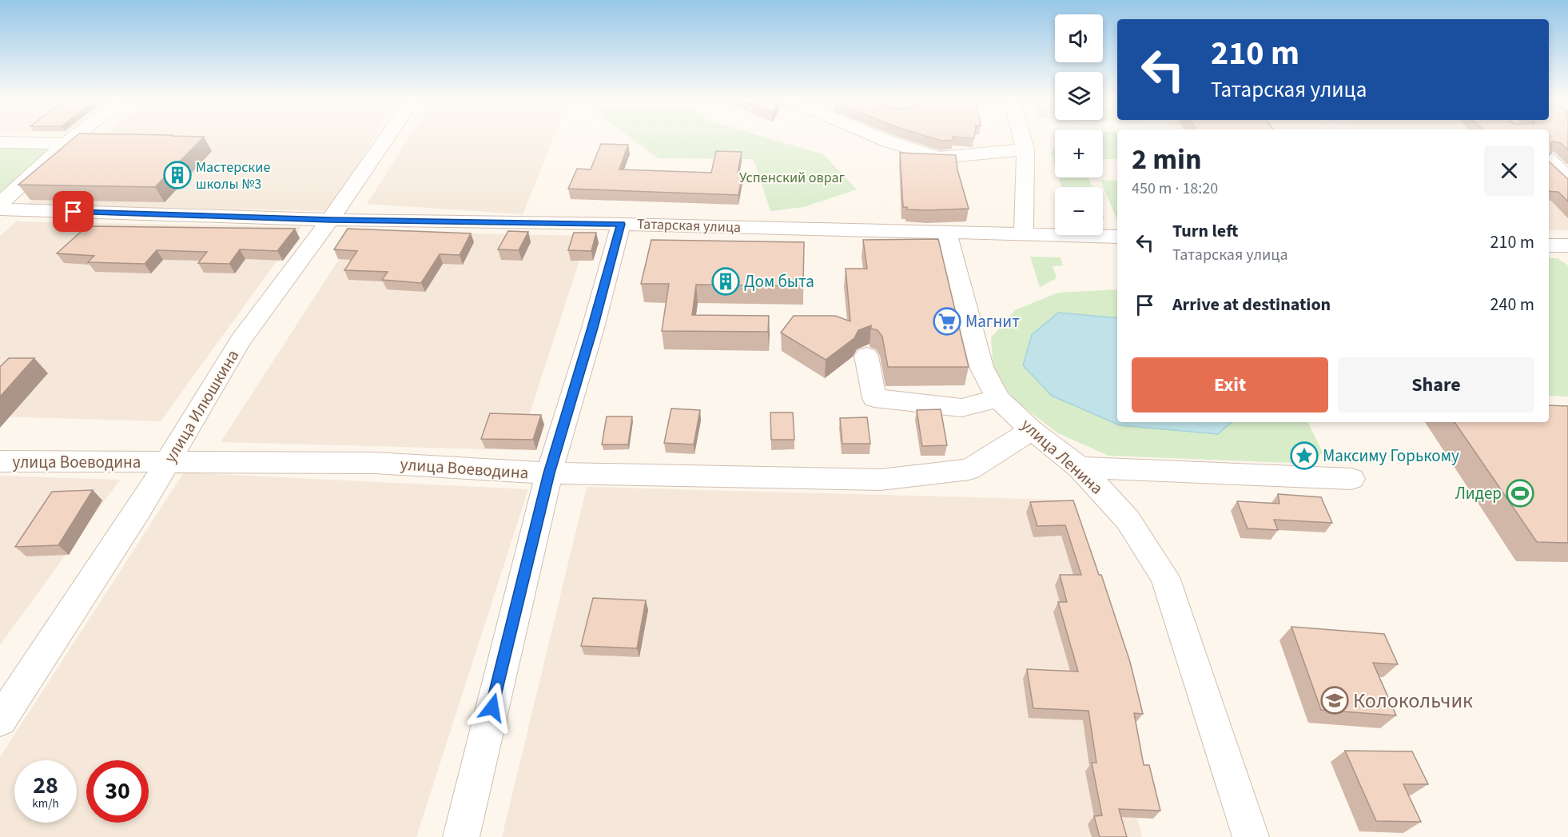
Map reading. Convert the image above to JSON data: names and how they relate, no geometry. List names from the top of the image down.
{
  "streets": {
    "street": [
      "Татарская улица",
      "улица Илюшкина",
      "улица Ленина",
      "улица Воеводина"
    ]
  },
  "crossings": [
    ["Татарская улица", "улица Илюшкина"],
    ["Татарская улица", "улица Ленина"],
    ["улица Илюшкина", "улица Воеводина"],
    ["улица Ленина", "улица Воеводина"]
  ],
  "parks": ["Успенский овраг"],
  "places": {
    "building": ["Мастерские школы №3", "Дом быта"],
    "supermarket": ["Магнит"],
    "place": ["Максиму Горькому"],
    "sports": ["Лидер"],
    "school or university": ["Колокольчик"]
  },
  "page": {
    "map_buttons": ["+", "−"],
    "turn": ["210 m", "Татарская улица"],
    "heading": ["2 min", "450 m · 18:20"],
    "list": [
      {
        "name": "Turn left",
        "note": "Татарская улица",
        "value": "210 m"
      },
      {
        "name": "Arrive at destination",
        "value": "240 m"
      }
    ],
    "buttons": ["Exit", "Share"],
    "speed": "28 km/h",
    "limit": "30"
  }
}
